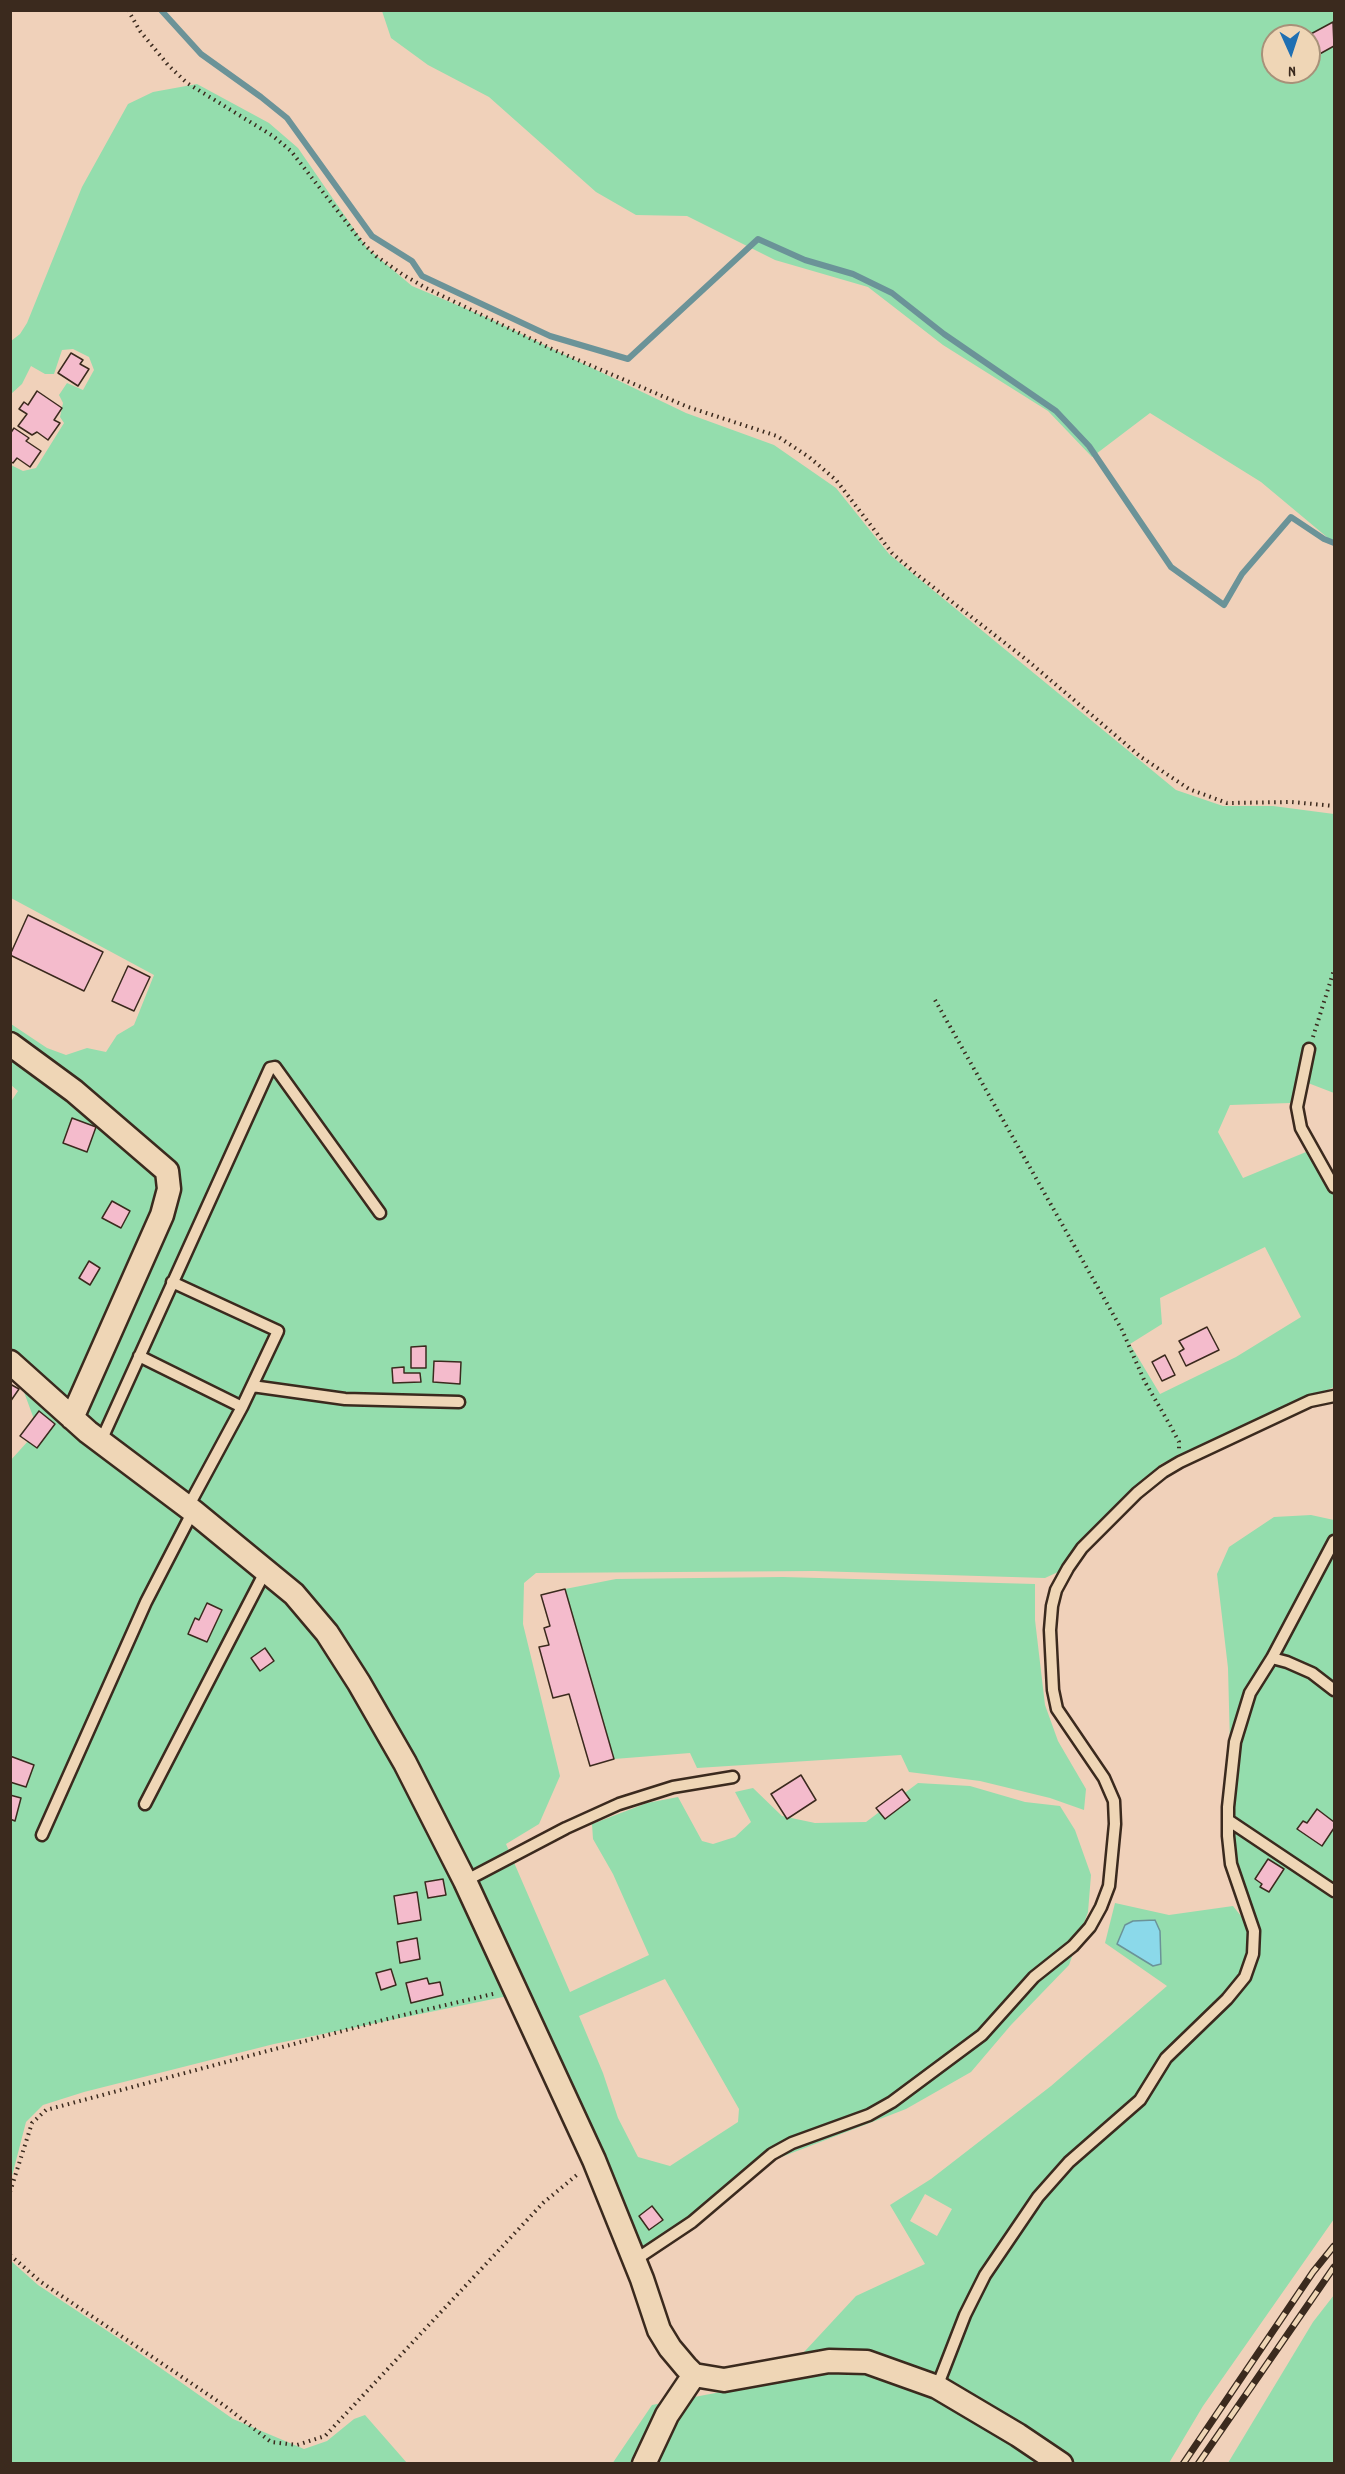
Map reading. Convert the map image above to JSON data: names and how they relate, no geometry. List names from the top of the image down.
{
  "north": "bottom"
}
